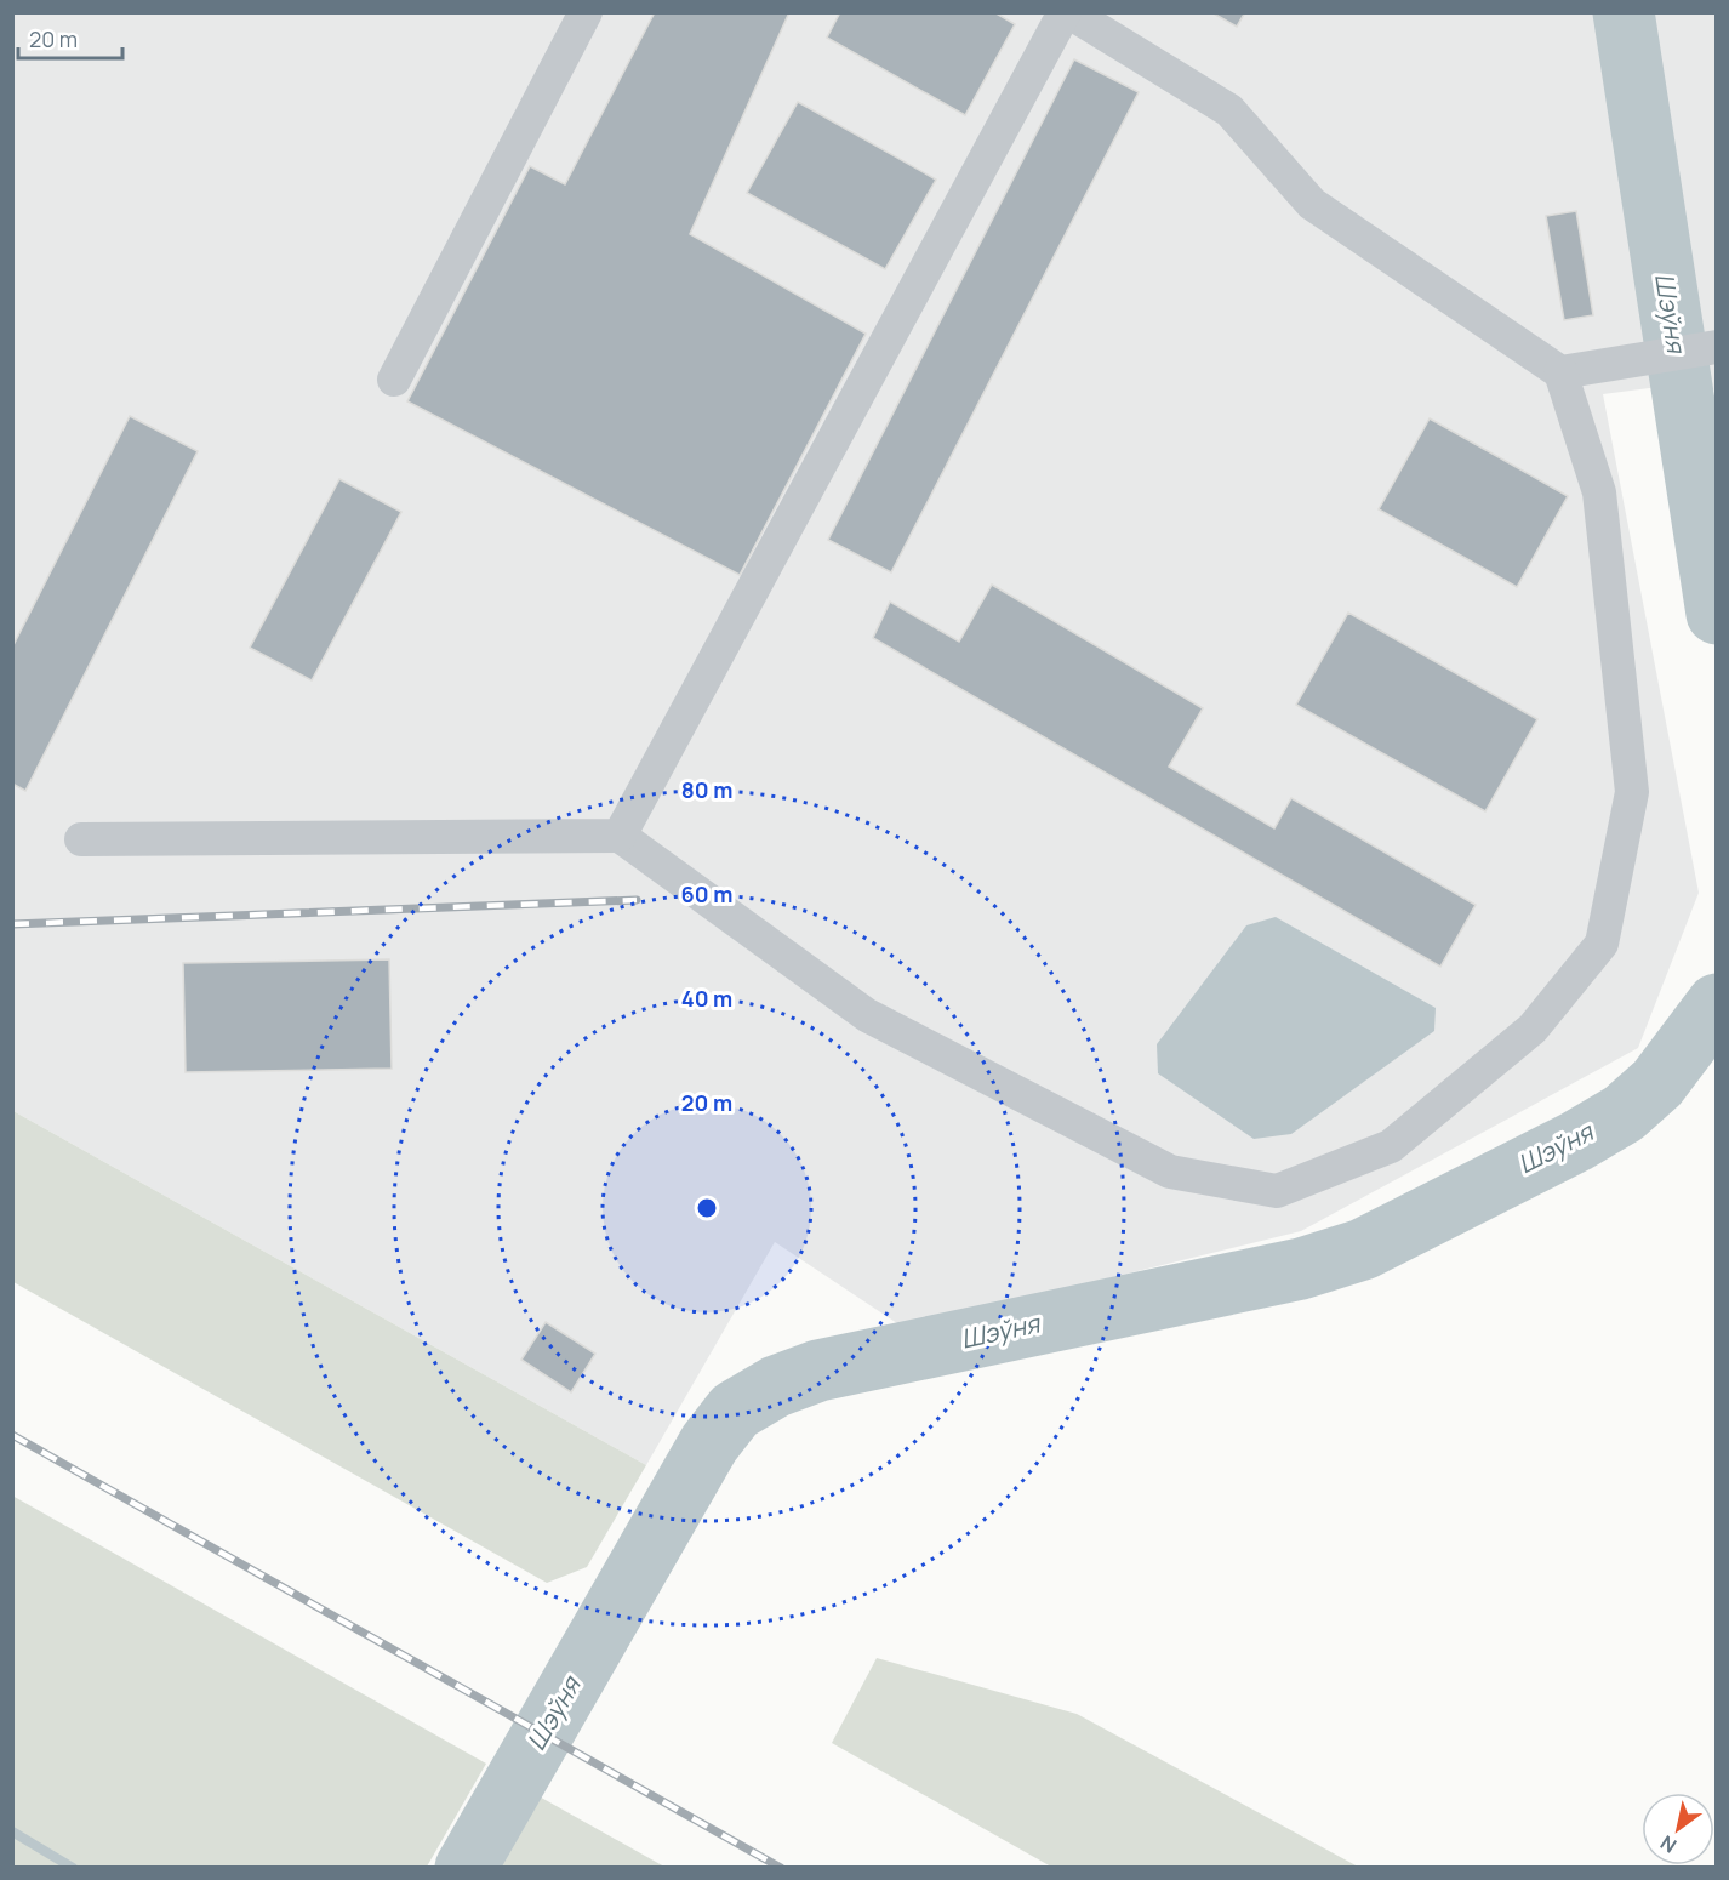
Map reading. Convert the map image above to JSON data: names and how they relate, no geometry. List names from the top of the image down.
{
  "water": ["Шэўня"],
  "scale_bar": "20 m",
  "north": "bottom left",
  "rings": [
    "80 m",
    "60 m",
    "40 m",
    "20 m"
  ]
}
